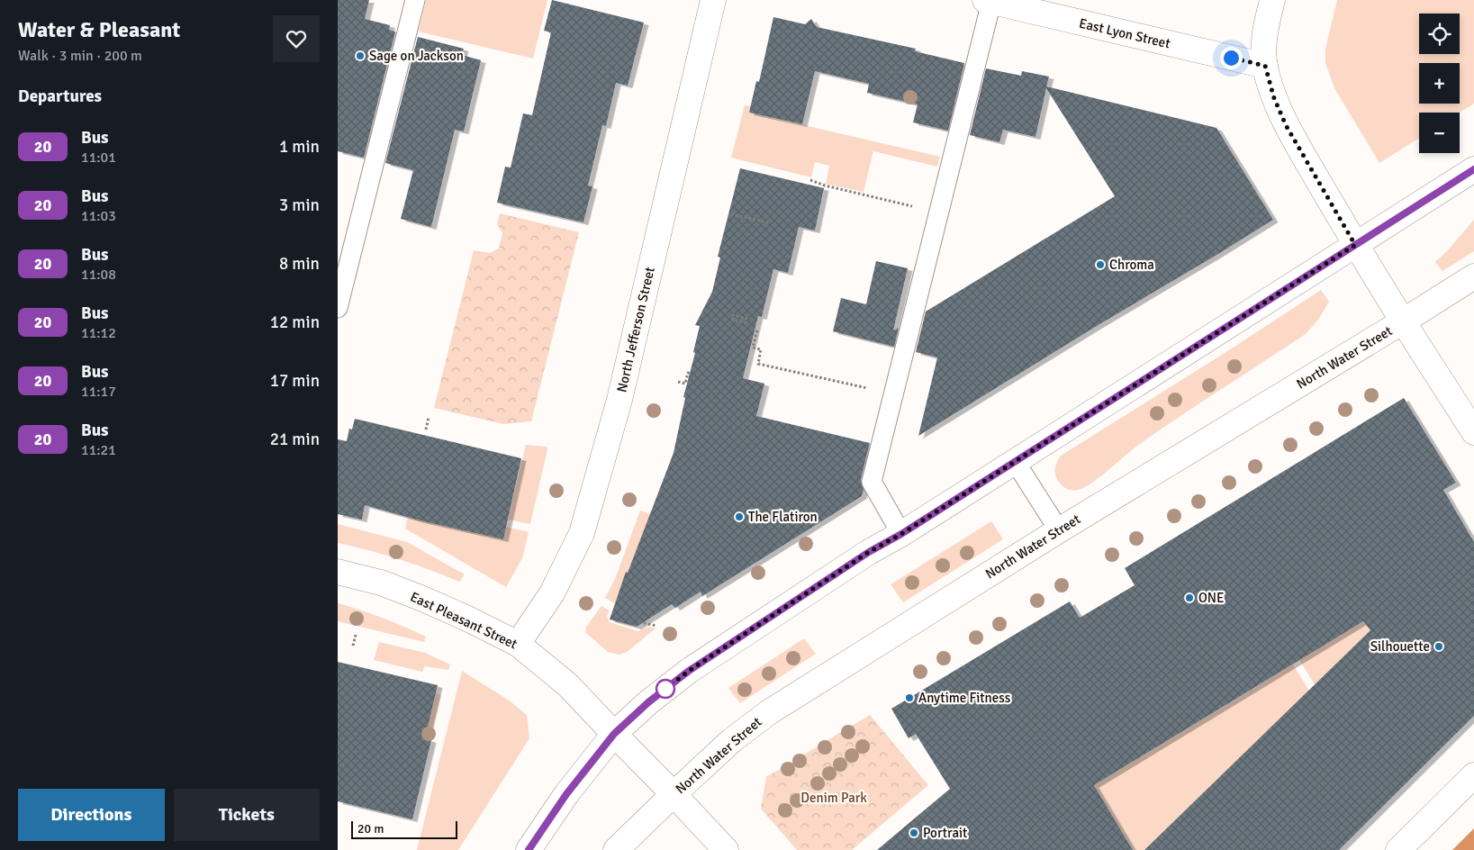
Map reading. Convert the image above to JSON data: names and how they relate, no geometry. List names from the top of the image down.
{
  "streets": {
    "main road": [
      "East Lyon Street",
      "North Jefferson Street",
      "North Water Street",
      "East Pleasant Street"
    ]
  },
  "crossings": [
    ["North Jefferson Street", "East Pleasant Street"],
    ["North Water Street", "East Pleasant Street"]
  ],
  "parks": ["Denim Park"],
  "places": [
    "Sage on Jackson",
    "Chroma",
    "The Flatiron",
    "ONE",
    "Silhouette",
    "Anytime Fitness",
    "Portrait"
  ],
  "lines": ["bus line 20"],
  "scale_bar": "20 m",
  "page": {
    "heading": [
      ["Water & Pleasant", "Walk · 3 min · 200 m"],
      "Departures"
    ],
    "map_buttons": ["+", "−"],
    "list": [
      {
        "mark": "20",
        "name": "Bus",
        "note": "11:01",
        "value": "1 min"
      },
      {
        "mark": "20",
        "name": "Bus",
        "note": "11:03",
        "value": "3 min"
      },
      {
        "mark": "20",
        "name": "Bus",
        "note": "11:08",
        "value": "8 min"
      },
      {
        "mark": "20",
        "name": "Bus",
        "note": "11:12",
        "value": "12 min"
      },
      {
        "mark": "20",
        "name": "Bus",
        "note": "11:17",
        "value": "17 min"
      },
      {
        "mark": "20",
        "name": "Bus",
        "note": "11:21",
        "value": "21 min"
      }
    ],
    "buttons": ["Directions", "Tickets"],
    "scale": "20 m"
  }
}
